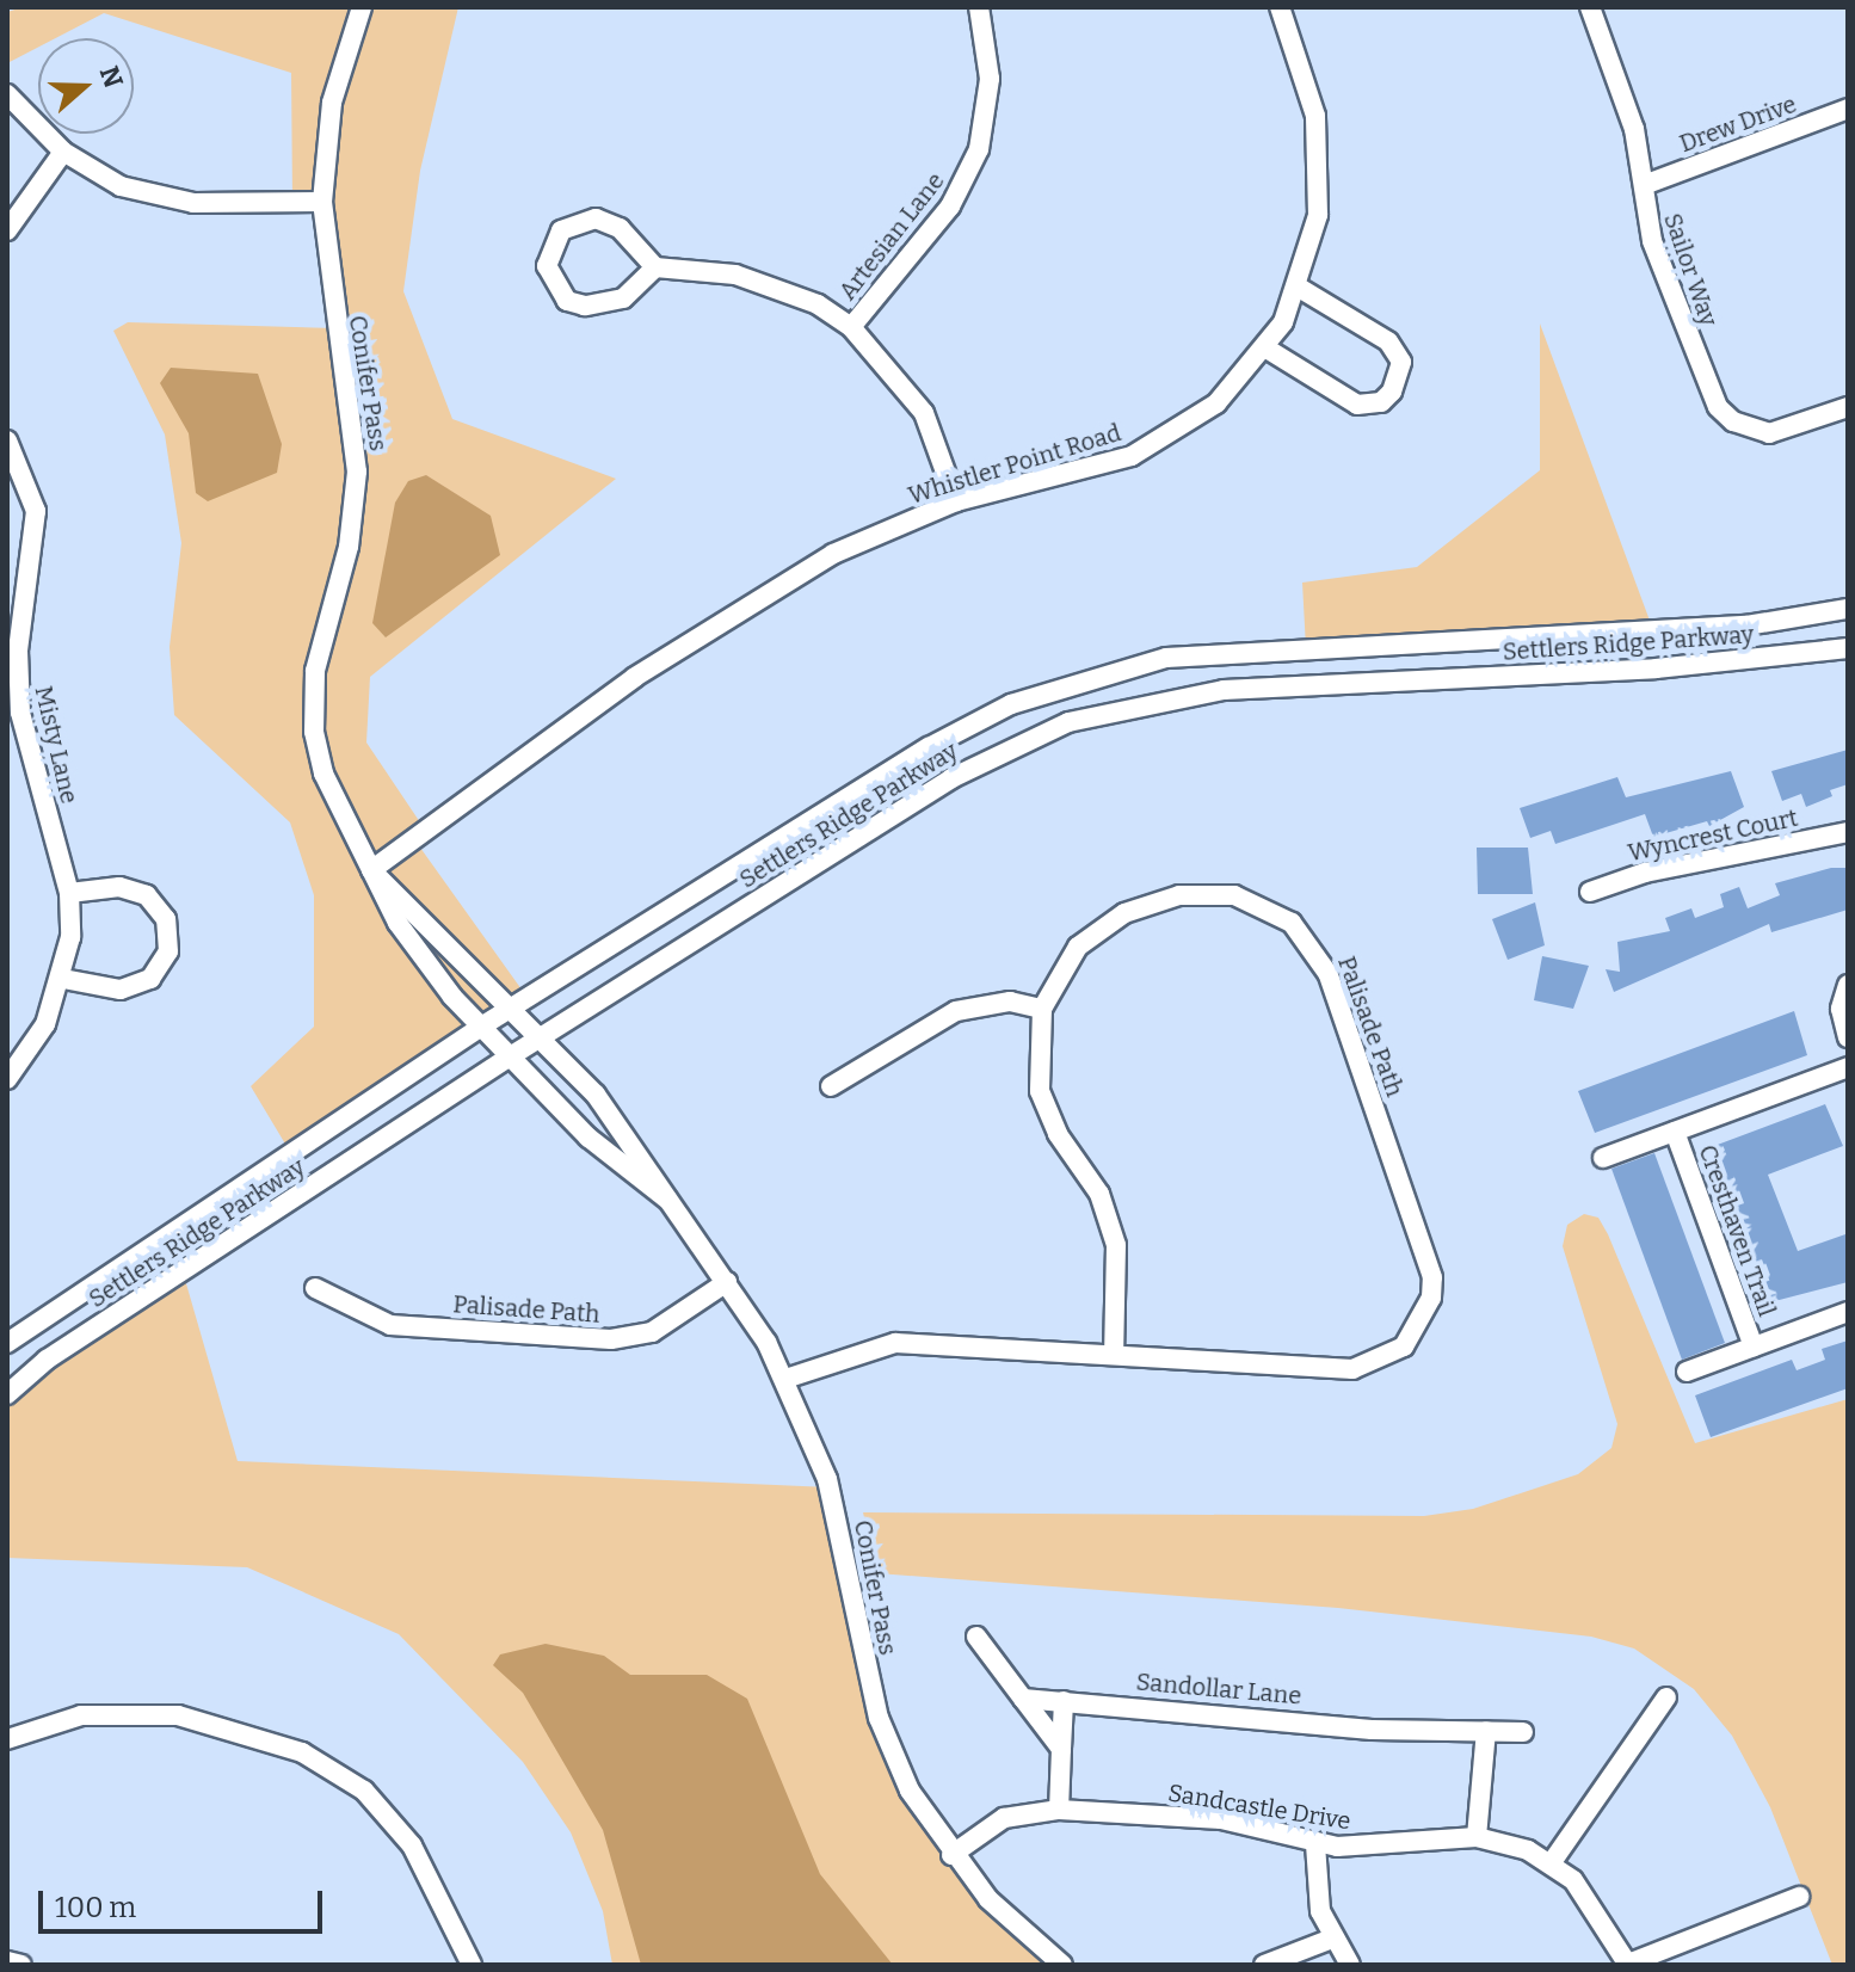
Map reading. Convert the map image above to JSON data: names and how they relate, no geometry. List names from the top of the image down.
{
  "streets": {
    "street": [
      "Drew Drive",
      "Artesian Lane",
      "Sailor Way",
      "Conifer Pass",
      "Whistler Point Road",
      "Settlers Ridge Parkway",
      "Misty Lane",
      "Wyncrest Court",
      "Palisade Path",
      "Cresthaven Trail",
      "Sandollar Lane",
      "Sandcastle Drive"
    ]
  },
  "crossings": [
    ["Drew Drive", "Sailor Way"],
    ["Conifer Pass", "Whistler Point Road"],
    ["Conifer Pass", "Settlers Ridge Parkway"],
    ["Conifer Pass", "Palisade Path"],
    ["Conifer Pass", "Sandcastle Drive"]
  ],
  "scale_bar": "100 m",
  "north": "right"
}
